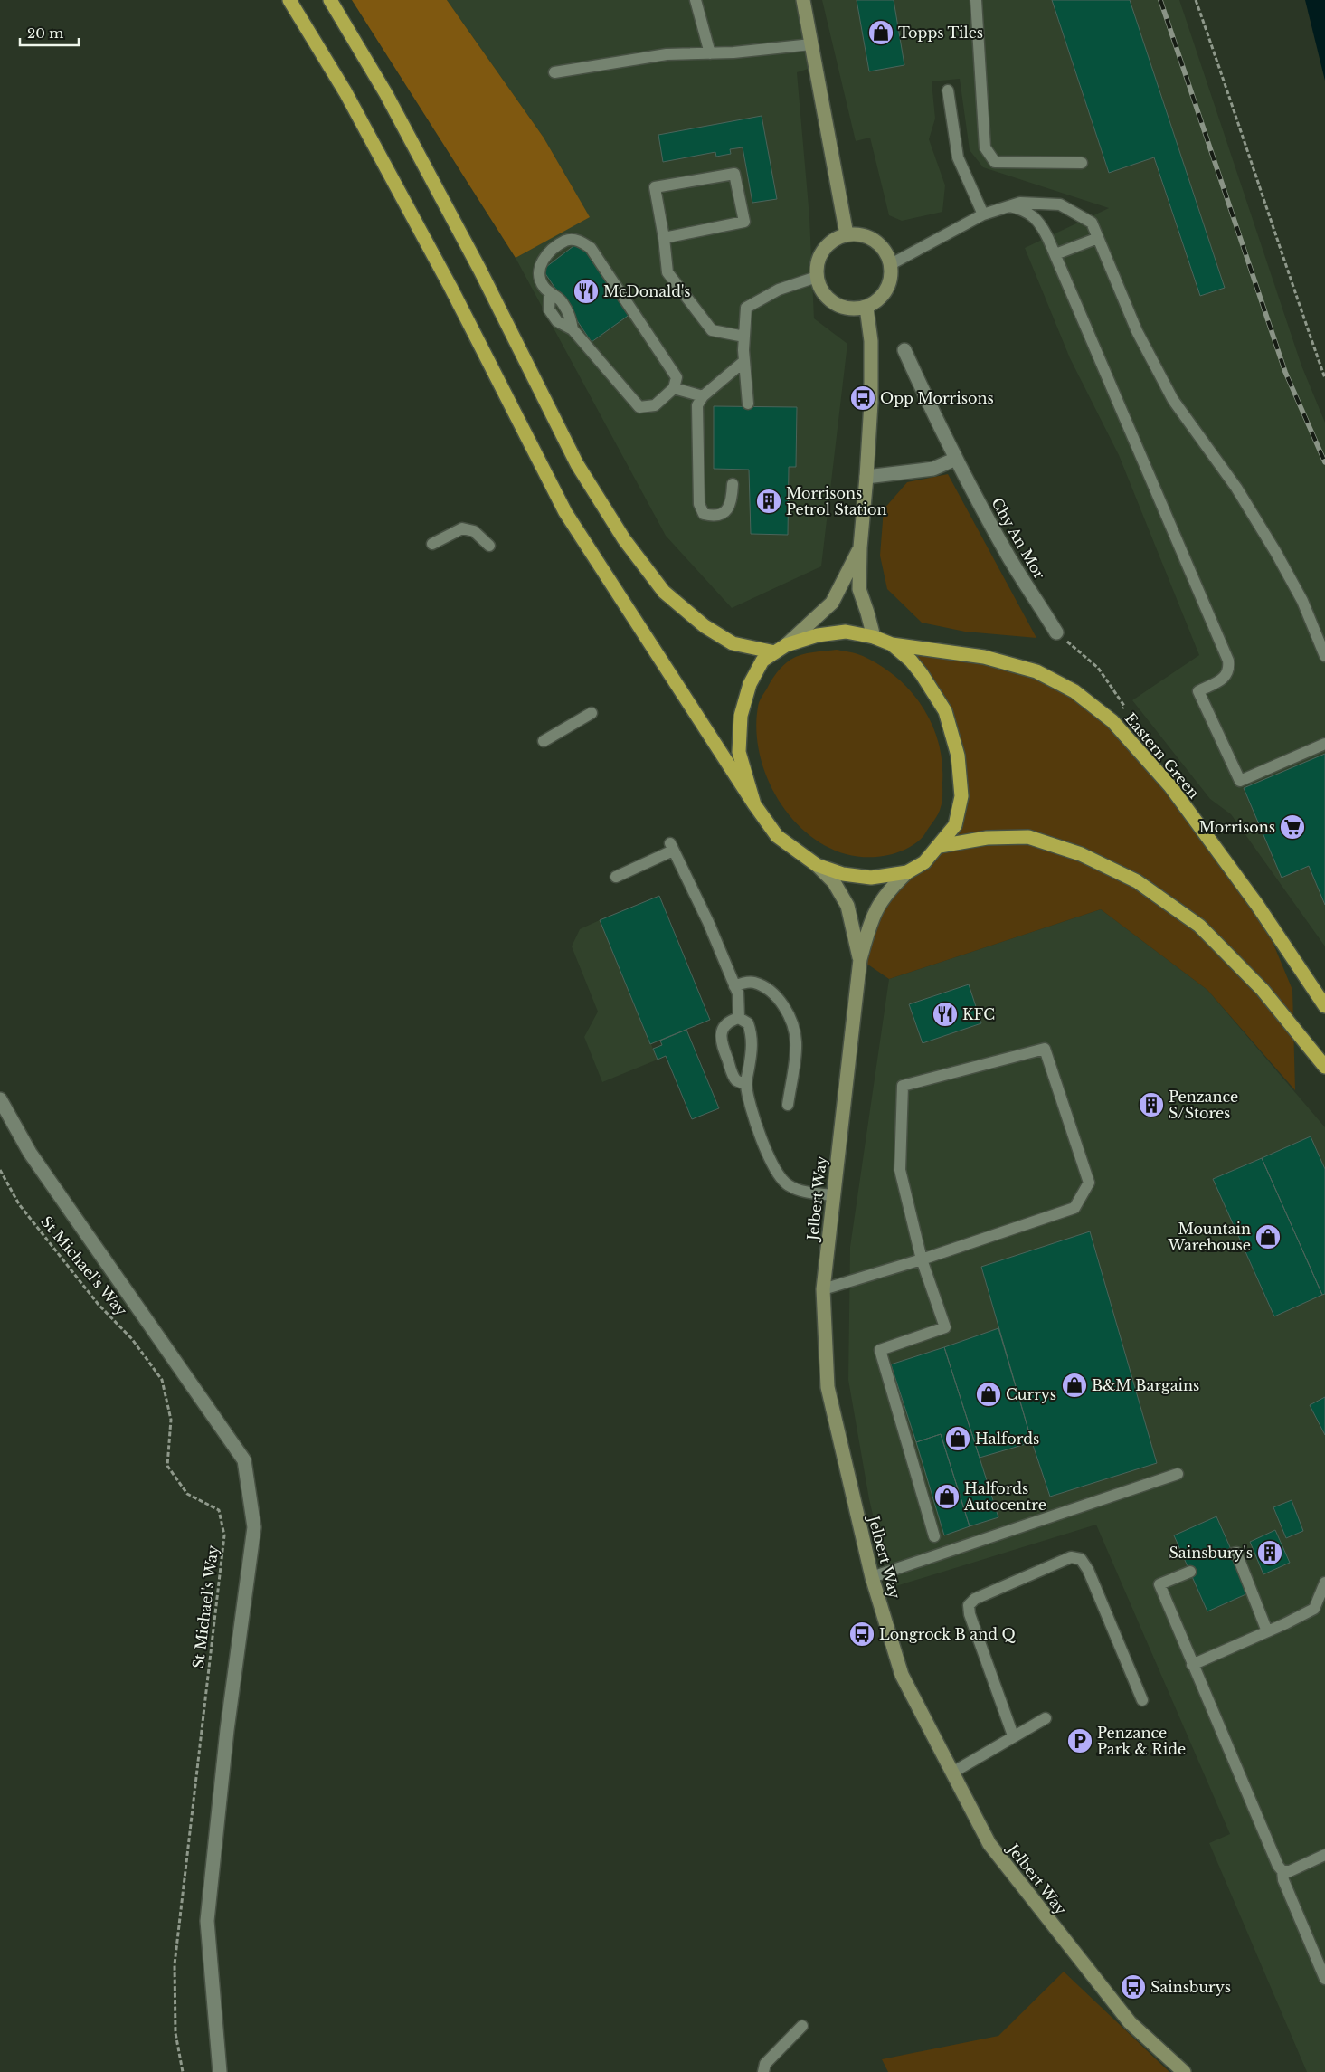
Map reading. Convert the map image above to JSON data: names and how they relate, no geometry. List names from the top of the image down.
{
  "streets": {
    "highway": ["Eastern Green"],
    "street": ["Chy An Mor", "Jelbert Way"],
    "path": ["St Michael's Way"]
  },
  "places": {
    "shop": [
      "Topps Tiles",
      "Mountain Warehouse",
      "B&M Bargains",
      "Currys",
      "Halfords",
      "Halfords Autocentre"
    ],
    "restaurant": ["McDonald's", "KFC"],
    "bus stop": ["Opp Morrisons", "Longrock B and Q", "Sainsburys"],
    "building": ["Morrisons Petrol Station", "Penzance S/Stores", "Sainsbury's"],
    "supermarket": ["Morrisons"],
    "parking": ["Penzance Park & Ride"]
  },
  "scale_bar": "20 m"
}
